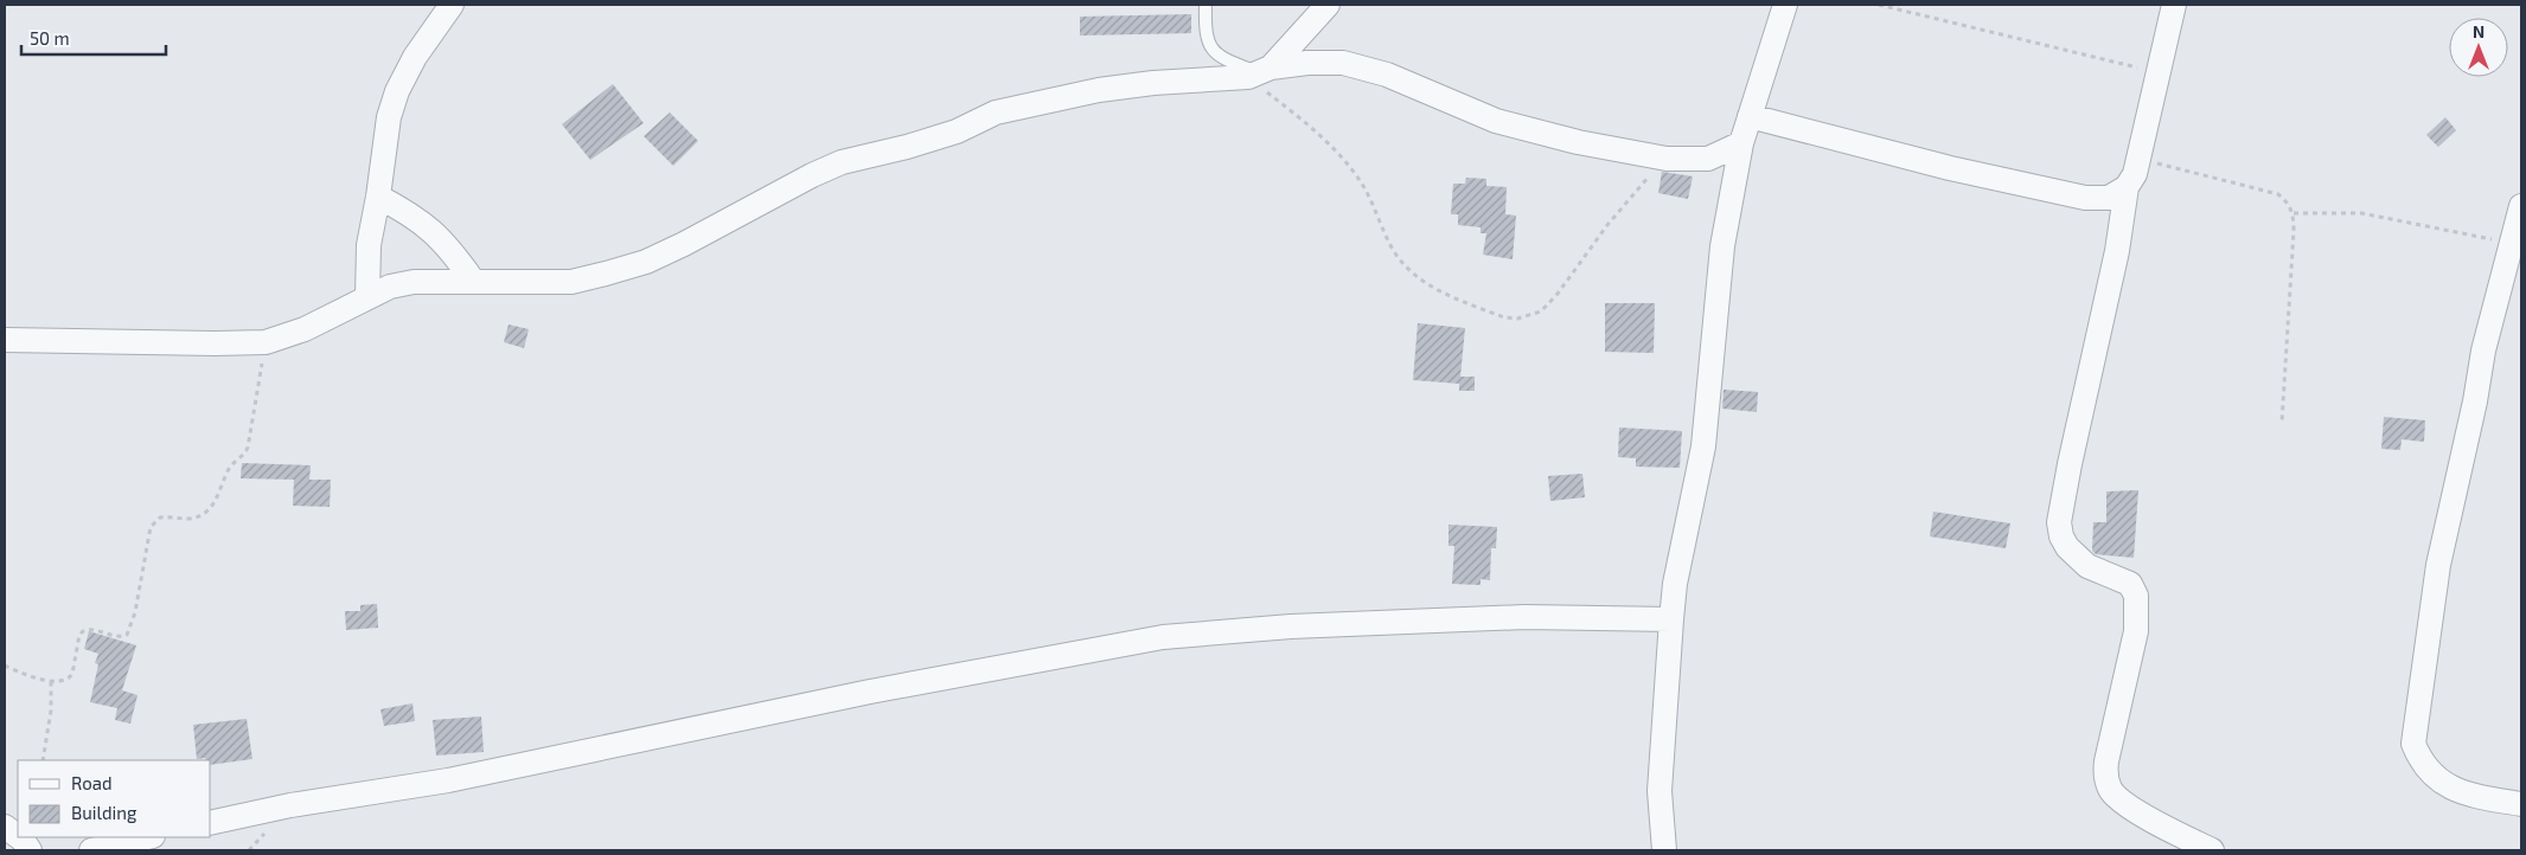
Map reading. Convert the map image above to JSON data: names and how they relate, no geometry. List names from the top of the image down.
{
  "legend": ["Road", "Building"],
  "scale_bar": "50 m",
  "north": "top"
}
